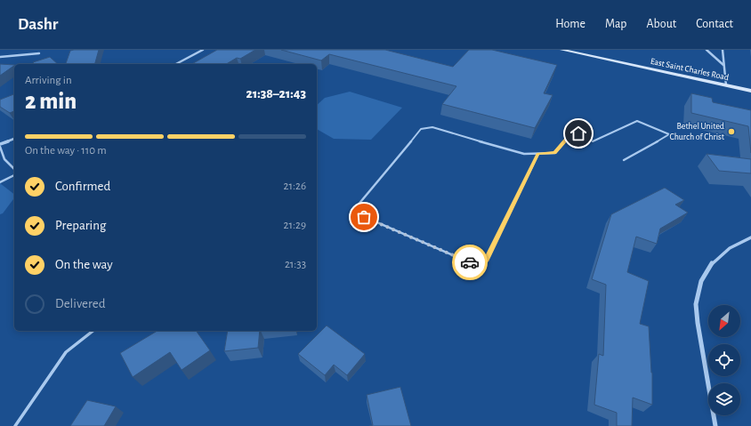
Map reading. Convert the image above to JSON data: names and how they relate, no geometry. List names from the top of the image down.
{
  "streets": {
    "main road": ["East Saint Charles Road"]
  },
  "places": ["Bethel United Church of Christ"],
  "north": "bottom left",
  "page": {
    "header": "Dashr",
    "nav": [
      "Home",
      "Map",
      "About",
      "Contact"
    ],
    "heading": ["2 min", "Arriving in", "21:38–21:43"],
    "bar": "On the way · 110 m",
    "list": [
      ["Confirmed", "21:26"],
      ["Preparing", "21:29"],
      ["On the way", "21:33"],
      "Delivered"
    ]
  }
}
